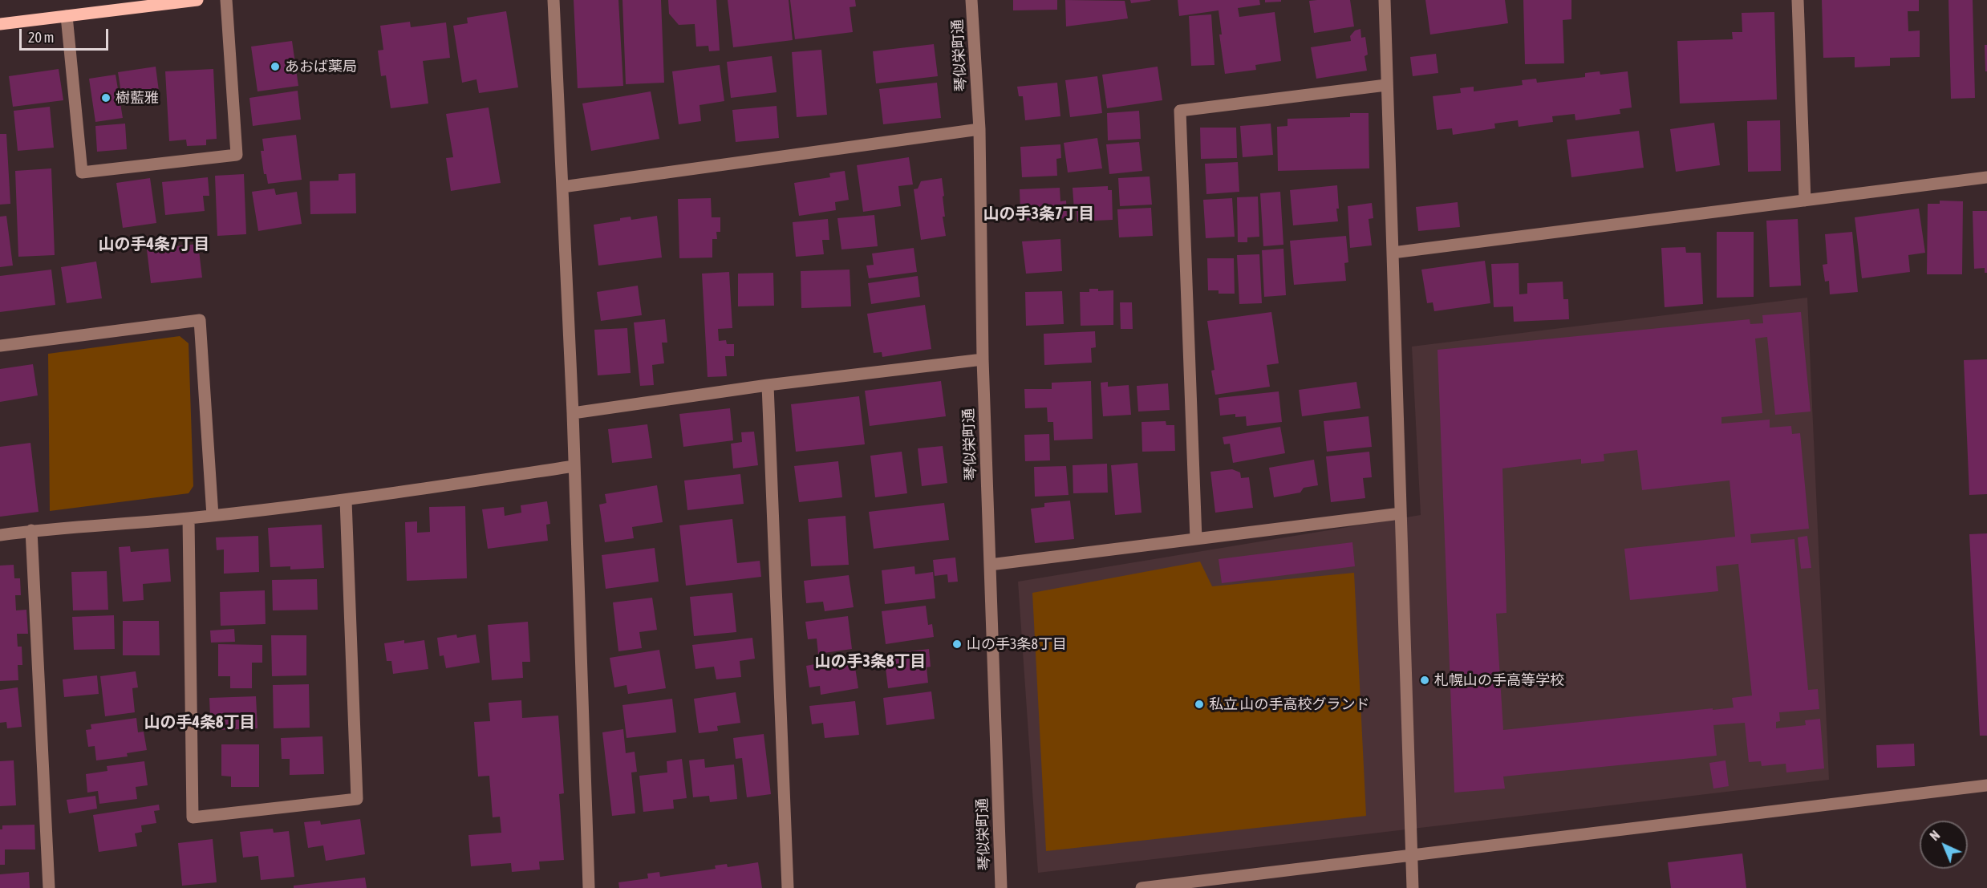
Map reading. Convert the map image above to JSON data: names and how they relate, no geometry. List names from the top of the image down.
{
  "streets": {
    "street": ["琴似栄町通"]
  },
  "districts": [
    "山の手3条7丁目",
    "山の手4条7丁目",
    "山の手3条8丁目",
    "山の手4条8丁目"
  ],
  "places": [
    "あおば薬局",
    "樹藍雅",
    "山の手3条8丁目",
    "札幌山の手高等学校",
    "私立 山の手高校グランド"
  ],
  "scale_bar": "20 m",
  "north": "top left"
}
